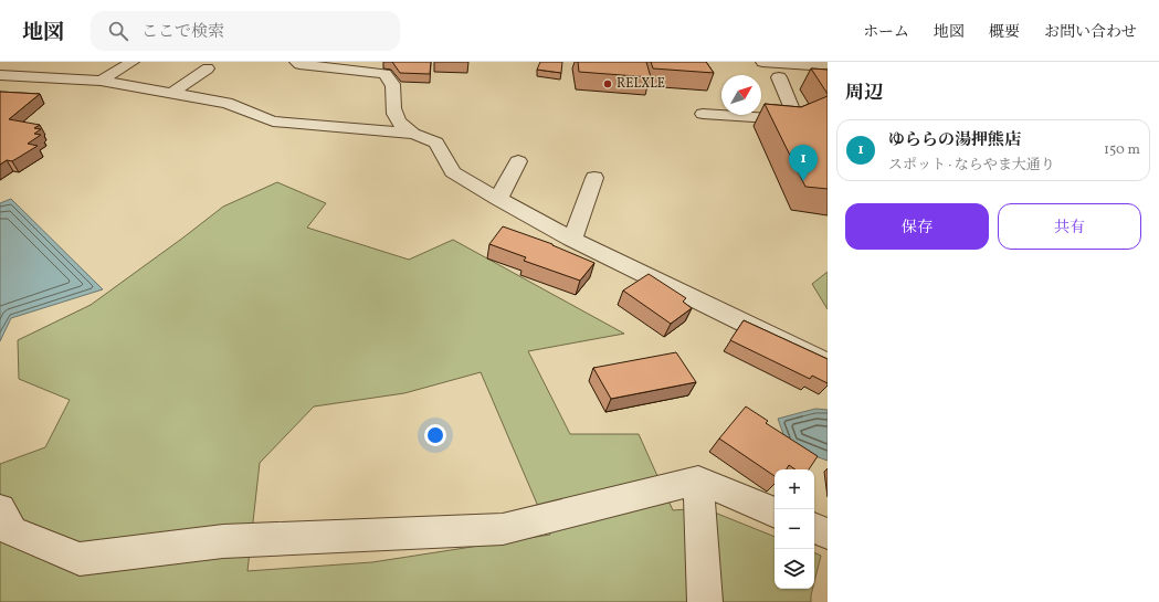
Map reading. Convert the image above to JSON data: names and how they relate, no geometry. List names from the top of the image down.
{
  "places": ["RELXLE"],
  "north": "top right",
  "page": {
    "header": "地図",
    "search": "ここで検索",
    "nav": [
      "ホーム",
      "地図",
      "概要",
      "お問い合わせ"
    ],
    "heading": "周辺",
    "list": [
      {
        "mark": "1",
        "name": "ゆららの湯押熊店",
        "note": "スポット · ならやま大通り",
        "value": "150 m"
      }
    ],
    "pins": "1",
    "buttons": ["保存", "共有"],
    "map_buttons": ["+", "−"]
  }
}
